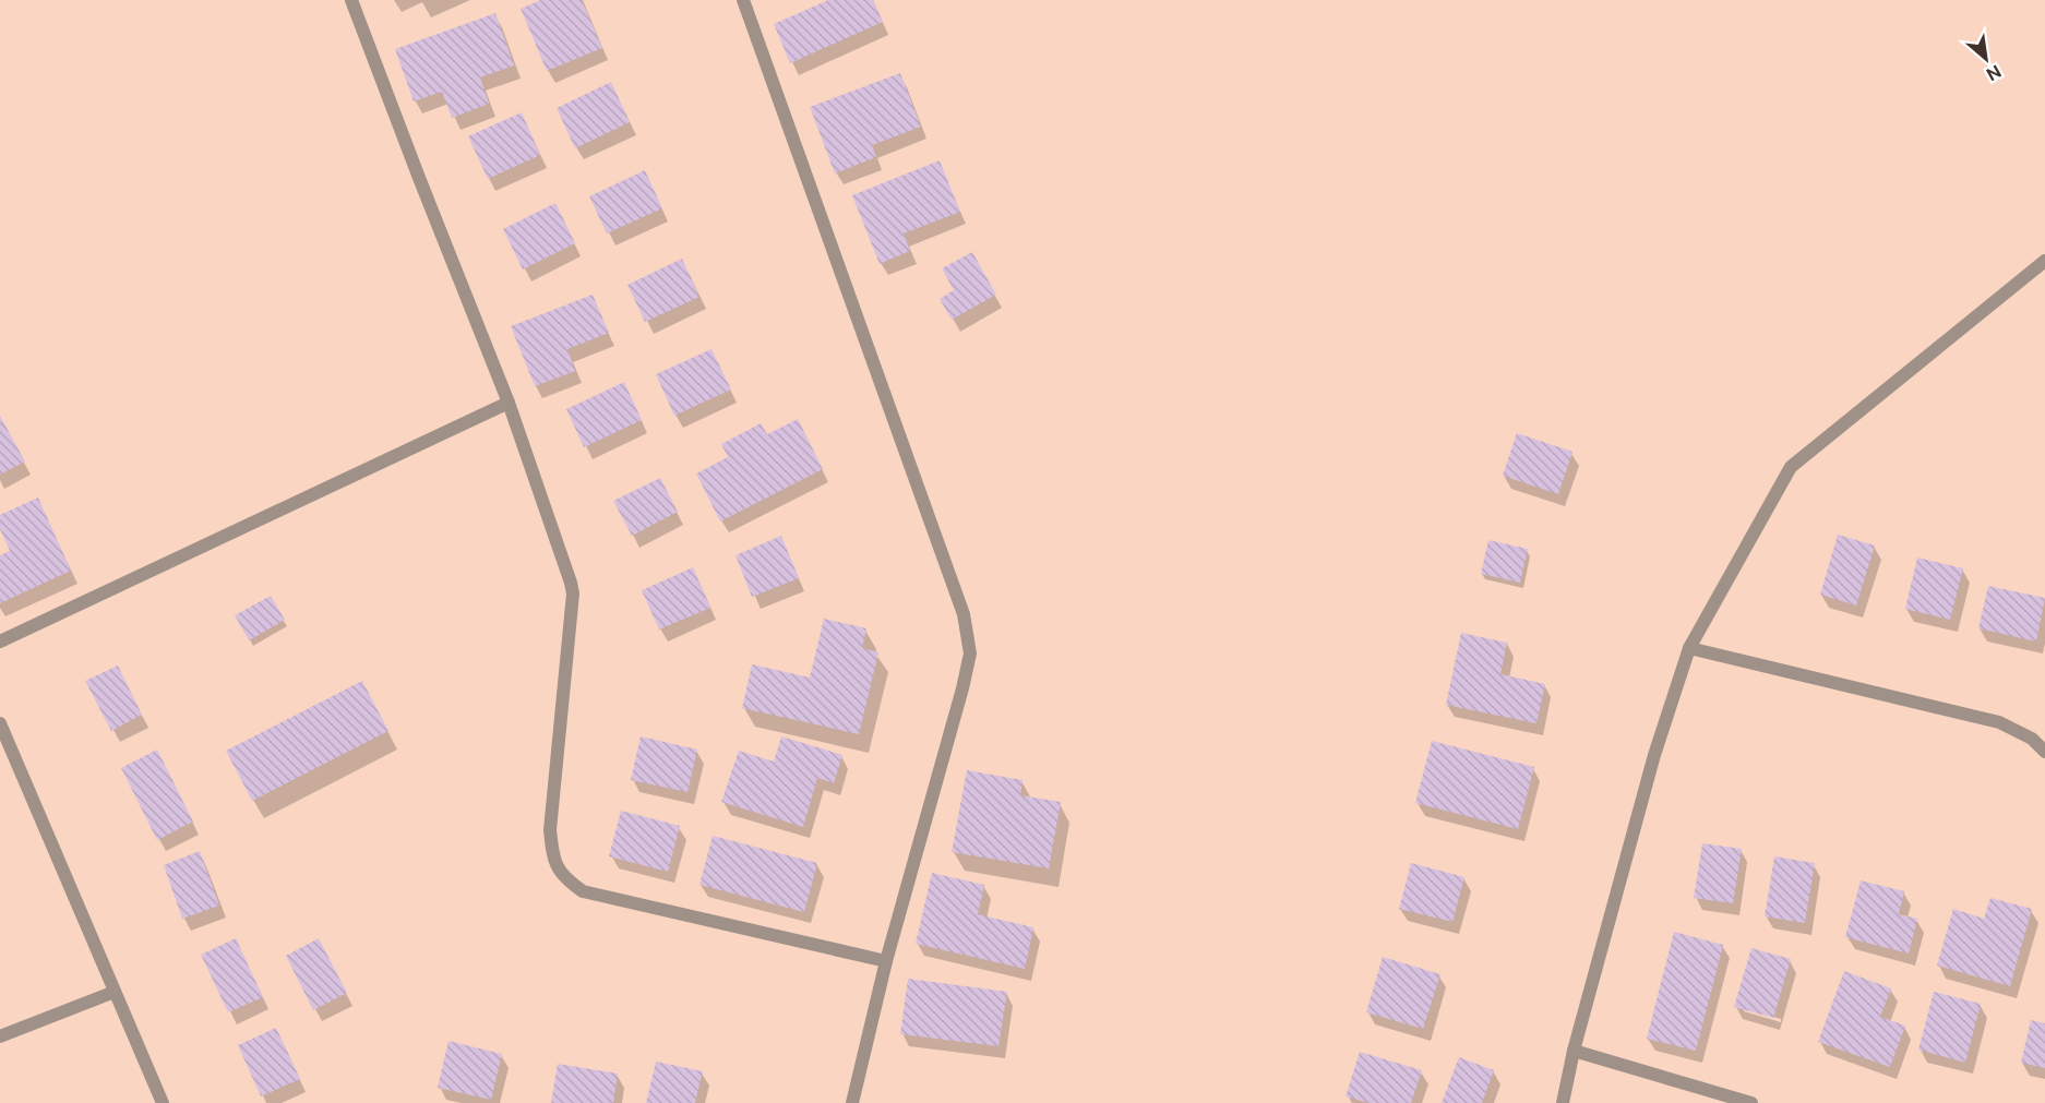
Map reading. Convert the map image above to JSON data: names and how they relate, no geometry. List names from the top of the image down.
{
  "north": "bottom right"
}
